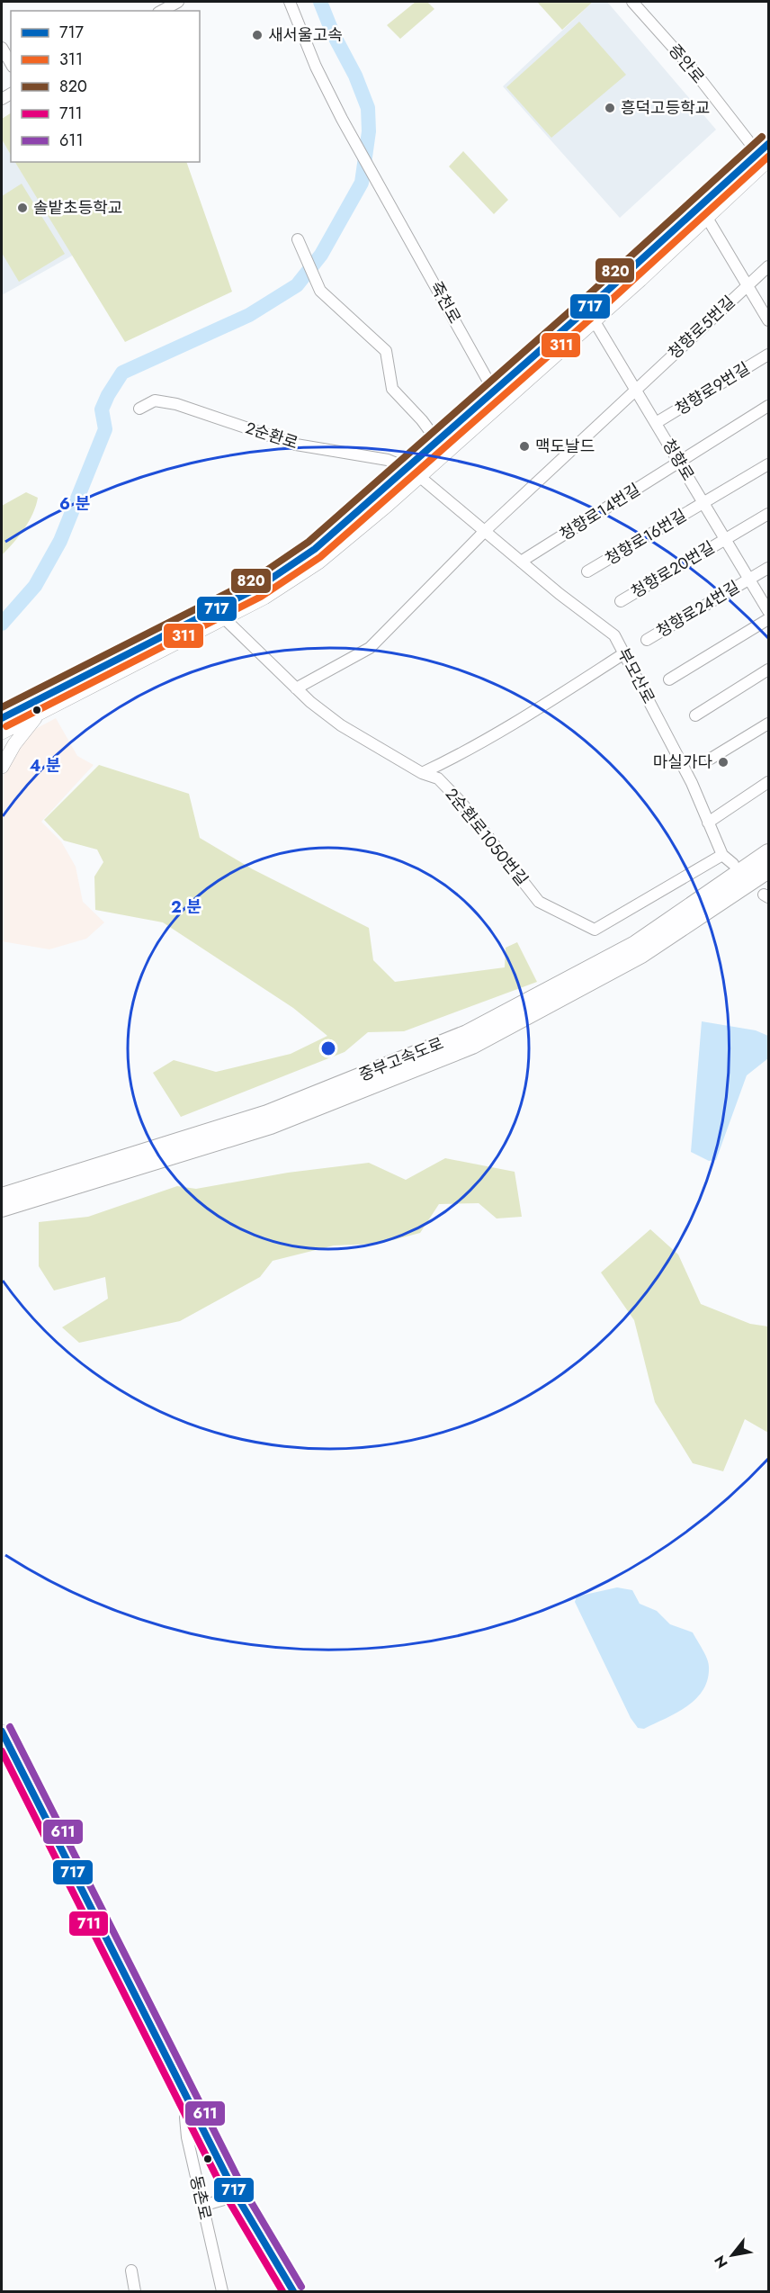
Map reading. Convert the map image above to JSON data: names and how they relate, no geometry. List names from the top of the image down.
{
  "streets": {
    "highway": ["중부고속도로"],
    "street": [
      "증안로",
      "죽천로",
      "청향로5번길",
      "청향로9번길",
      "2순환로",
      "청향로",
      "청향로14번길",
      "청향로16번길",
      "청향로20번길",
      "청향로24번길",
      "부모산로",
      "2순환로1050번길",
      "동촌로"
    ]
  },
  "crossings": [
    ["청향로5번길", "청향로"],
    ["청향로5번길", "부모산로"],
    ["청향로9번길", "청향로"],
    ["청향로", "청향로14번길"],
    ["청향로", "청향로16번길"],
    ["청향로", "청향로20번길"],
    ["청향로", "청향로24번길"],
    ["청향로14번길", "부모산로"],
    ["부모산로", "2순환로1050번길"]
  ],
  "places": [
    "새서울고속",
    "흥덕고등학교",
    "솔밭초등학교",
    "맥도날드",
    "마실가다"
  ],
  "lines": [
    "transit line 820",
    "transit line 717",
    "transit line 311",
    "transit line 611",
    "transit line 711"
  ],
  "legend": [
    "717",
    "311",
    "820",
    "711",
    "611"
  ],
  "north": "bottom left",
  "rings": ["6 분", "4 분", "2 분"]
}
